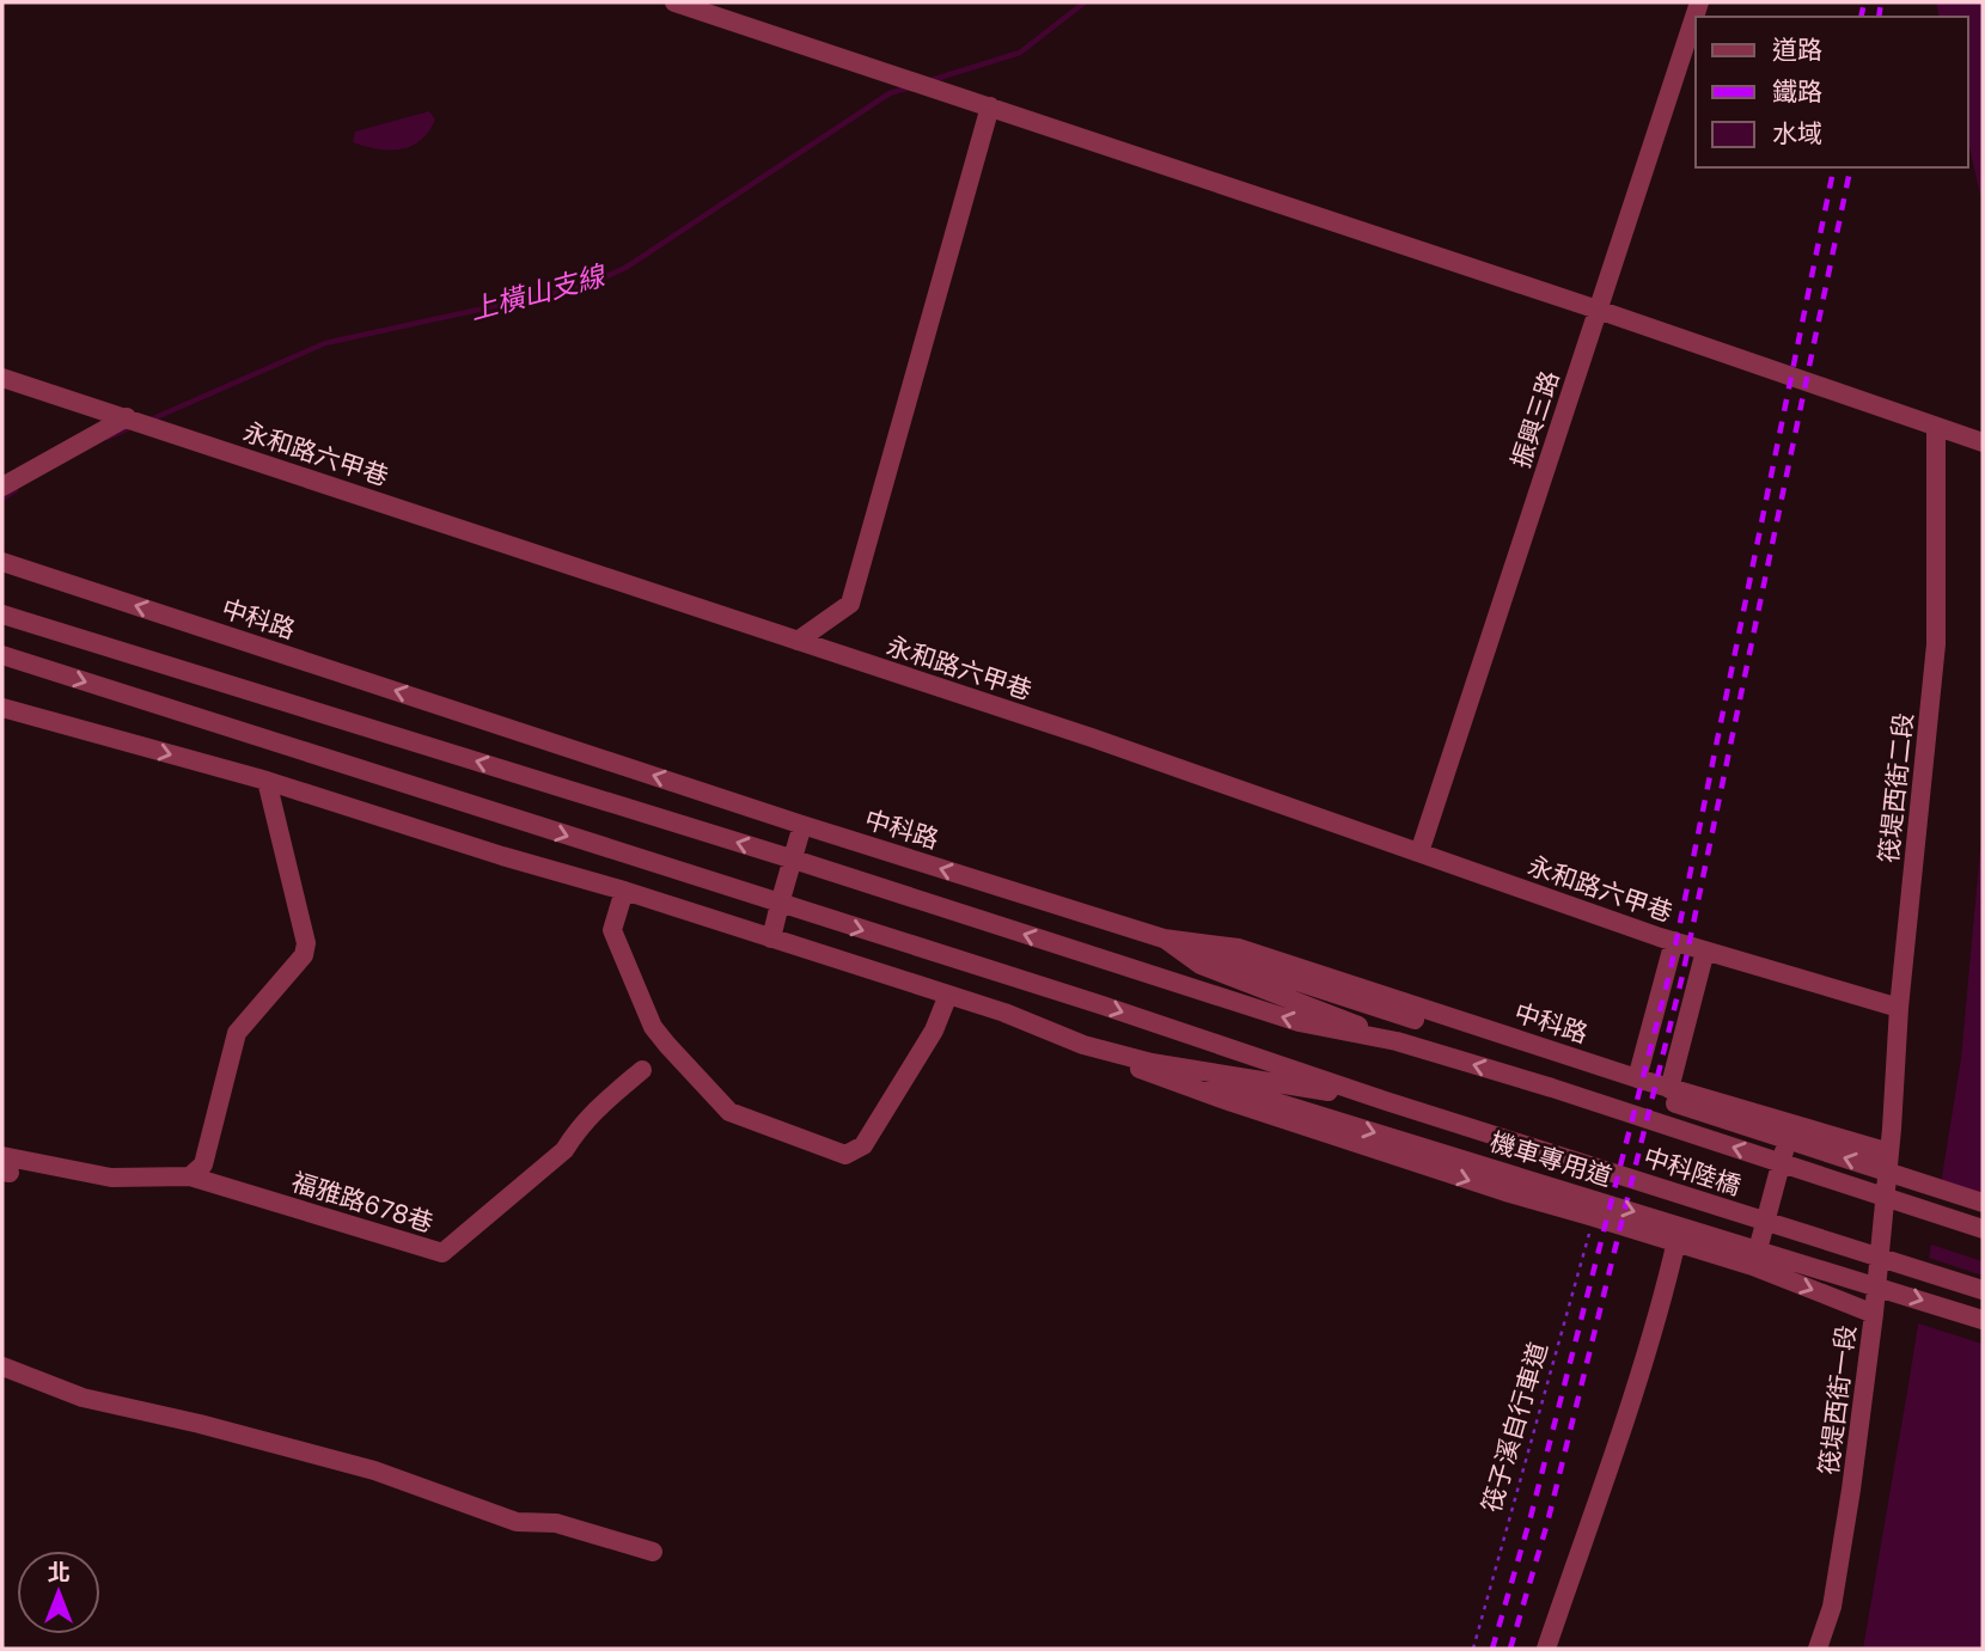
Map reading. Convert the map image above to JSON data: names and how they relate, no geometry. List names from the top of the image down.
{
  "streets": {
    "street": [
      "振興三路",
      "永和路六甲巷",
      "中科路",
      "筏堤西街二段",
      "機車專用道",
      "中科陸橋",
      "福雅路678巷",
      "筏堤西街一段"
    ],
    "path": ["筏子溪自行車道"]
  },
  "crossings": [
    ["振興三路", "永和路六甲巷"],
    ["永和路六甲巷", "筏堤西街二段"],
    ["中科路", "筏堤西街二段"],
    ["中科路", "筏堤西街一段"],
    ["筏堤西街二段", "筏堤西街一段"]
  ],
  "water": ["上橫山支線"],
  "legend": ["道路", "鐵路", "水域"],
  "north": "top"
}
